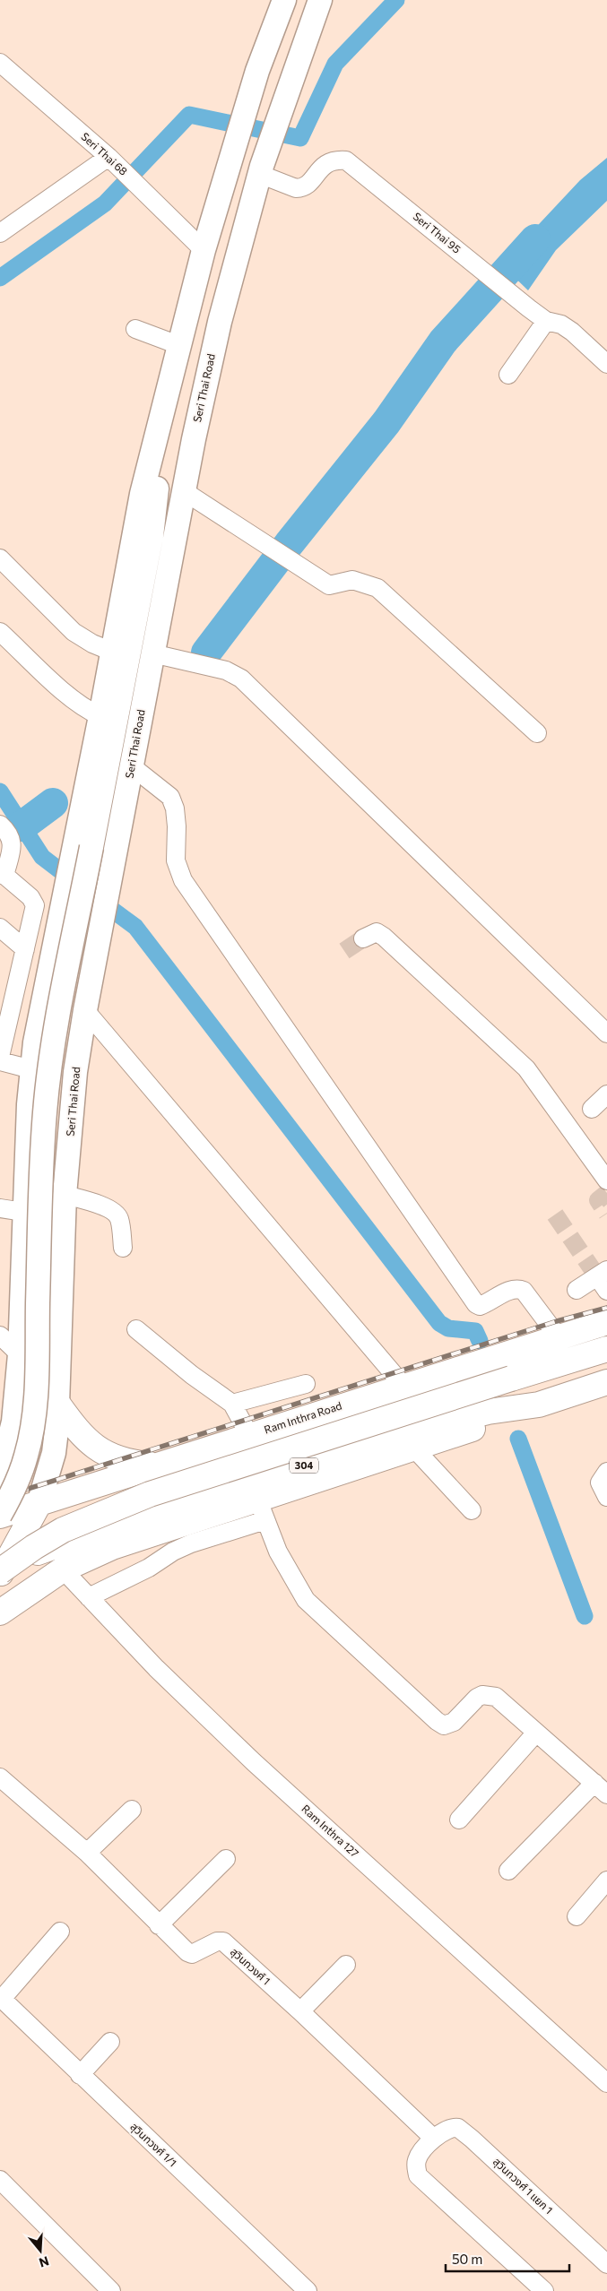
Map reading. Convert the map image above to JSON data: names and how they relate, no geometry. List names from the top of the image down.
{
  "streets": {
    "highway": ["Ram Inthra Road", "304"],
    "main road": ["Seri Thai Road"],
    "street": [
      "Seri Thai 68",
      "Seri Thai 95",
      "Ram Inthra 127",
      "สุวินทวงศ์ 1",
      "สุวินทวงศ์ 1/1",
      "สุวินทวงศ์ 1 แยก 1"
    ]
  },
  "crossings": [
    ["Seri Thai 95", "Seri Thai Road"],
    ["Seri Thai Road", "Ram Inthra Road"],
    ["สุวินทวงศ์ 1", "สุวินทวงศ์ 1 แยก 1"]
  ],
  "scale_bar": "50 m",
  "north": "bottom"
}
